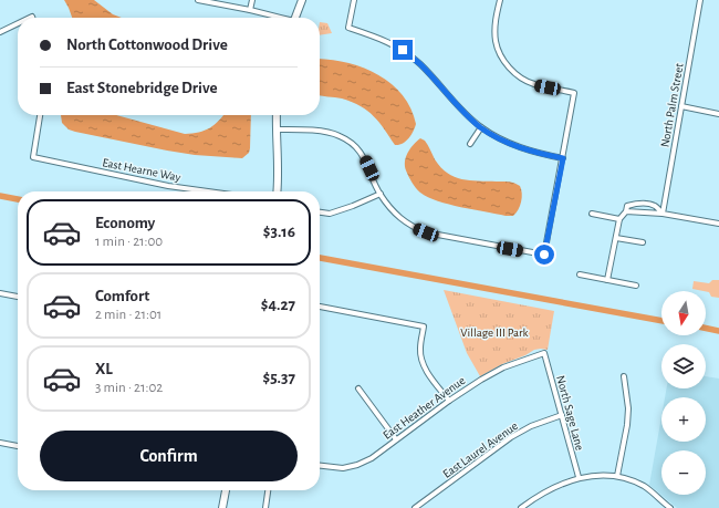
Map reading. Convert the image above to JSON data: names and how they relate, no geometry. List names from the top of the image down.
{
  "streets": {
    "street": [
      "North Palm Street",
      "East Hearne Way",
      "East Heather Avenue",
      "North Sage Lane",
      "East Laurel Avenue"
    ]
  },
  "crossings": [
    ["East Heather Avenue", "North Sage Lane"],
    ["North Sage Lane", "East Laurel Avenue"]
  ],
  "parks": ["Village III Park"],
  "north": "bottom",
  "page": {
    "banner": ["North Cottonwood Drive", "East Stonebridge Drive"],
    "list": [
      {
        "name": "Economy",
        "note": "1 min · 21:00",
        "value": "$3.16"
      },
      {
        "name": "Comfort",
        "note": "2 min · 21:01",
        "value": "$4.27"
      },
      {
        "name": "XL",
        "note": "3 min · 21:02",
        "value": "$5.37"
      }
    ],
    "map_buttons": ["+", "−"],
    "buttons": "Confirm"
  }
}
